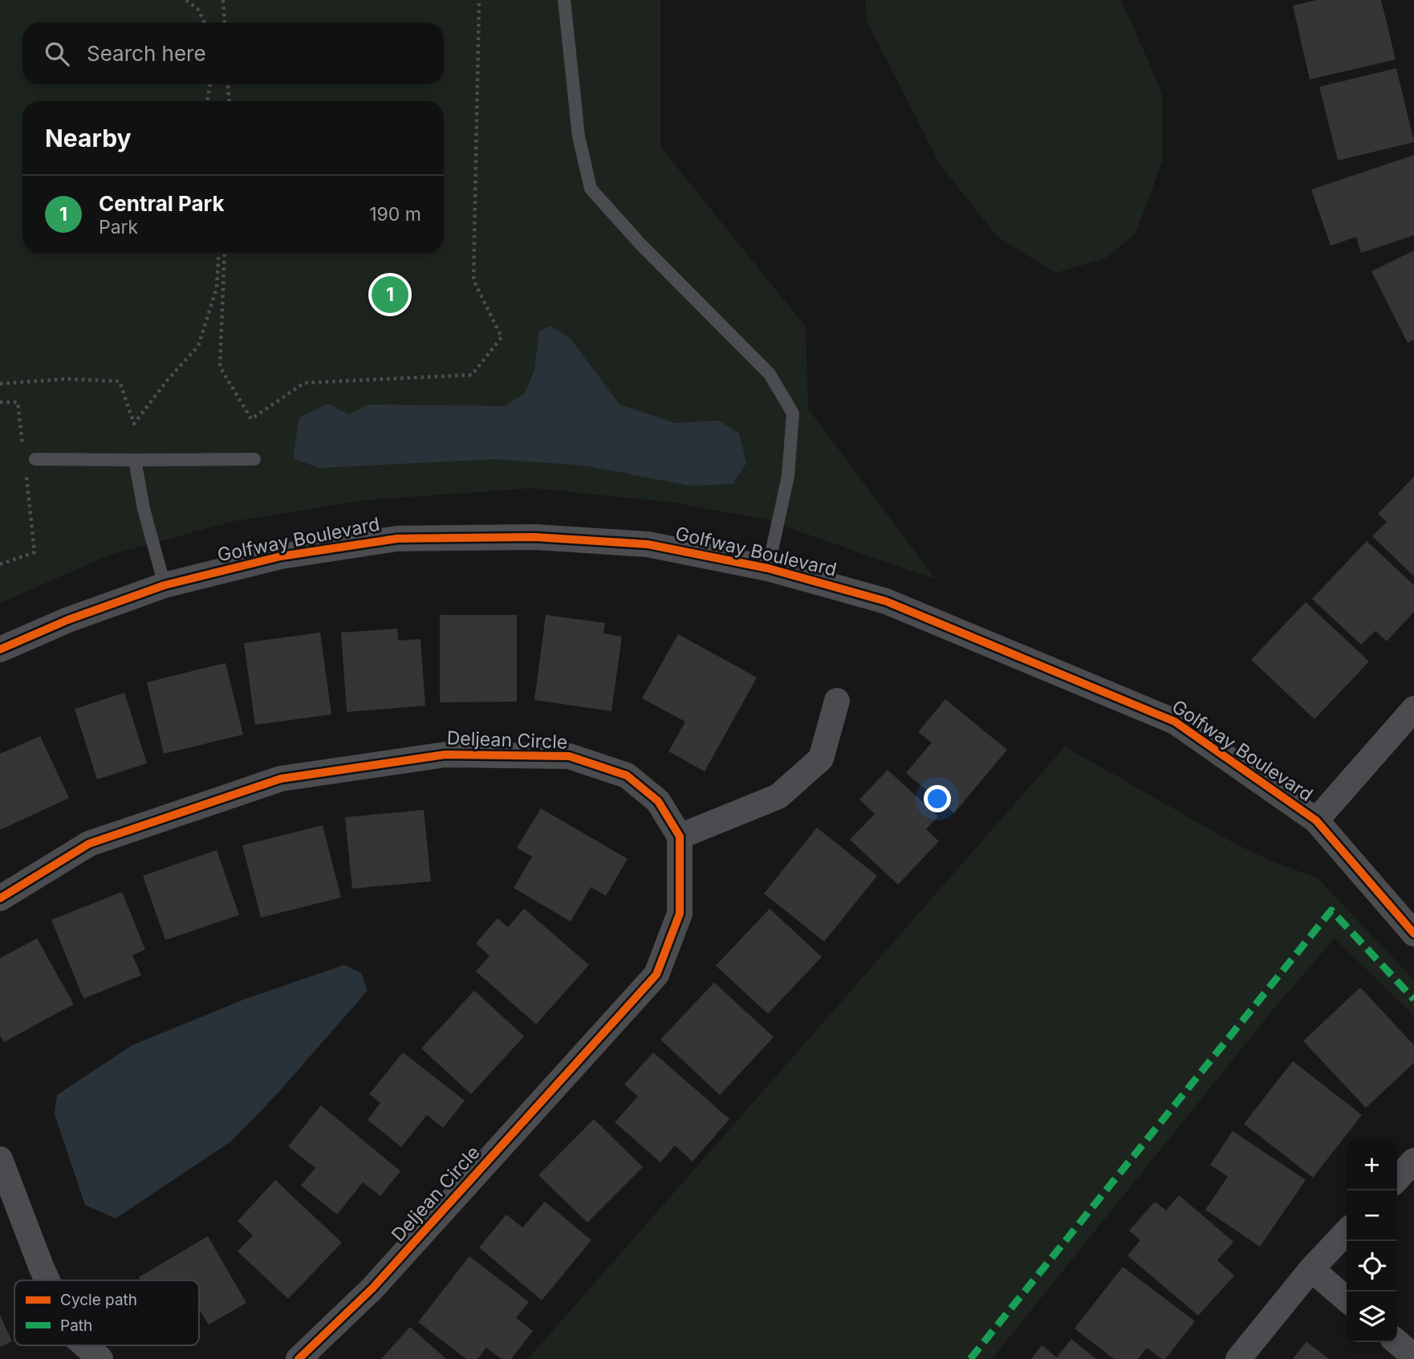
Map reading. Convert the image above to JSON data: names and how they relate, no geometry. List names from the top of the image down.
{
  "streets": {
    "street": ["Golfway Boulevard", "Deljean Circle"]
  },
  "legend": ["Cycle path", "Path"],
  "page": {
    "search": "Search here",
    "heading": "Nearby",
    "list": [
      {
        "mark": "1",
        "name": "Central Park",
        "note": "Park",
        "value": "190 m"
      }
    ],
    "pins": "1",
    "map_buttons": ["+", "−"]
  }
}
